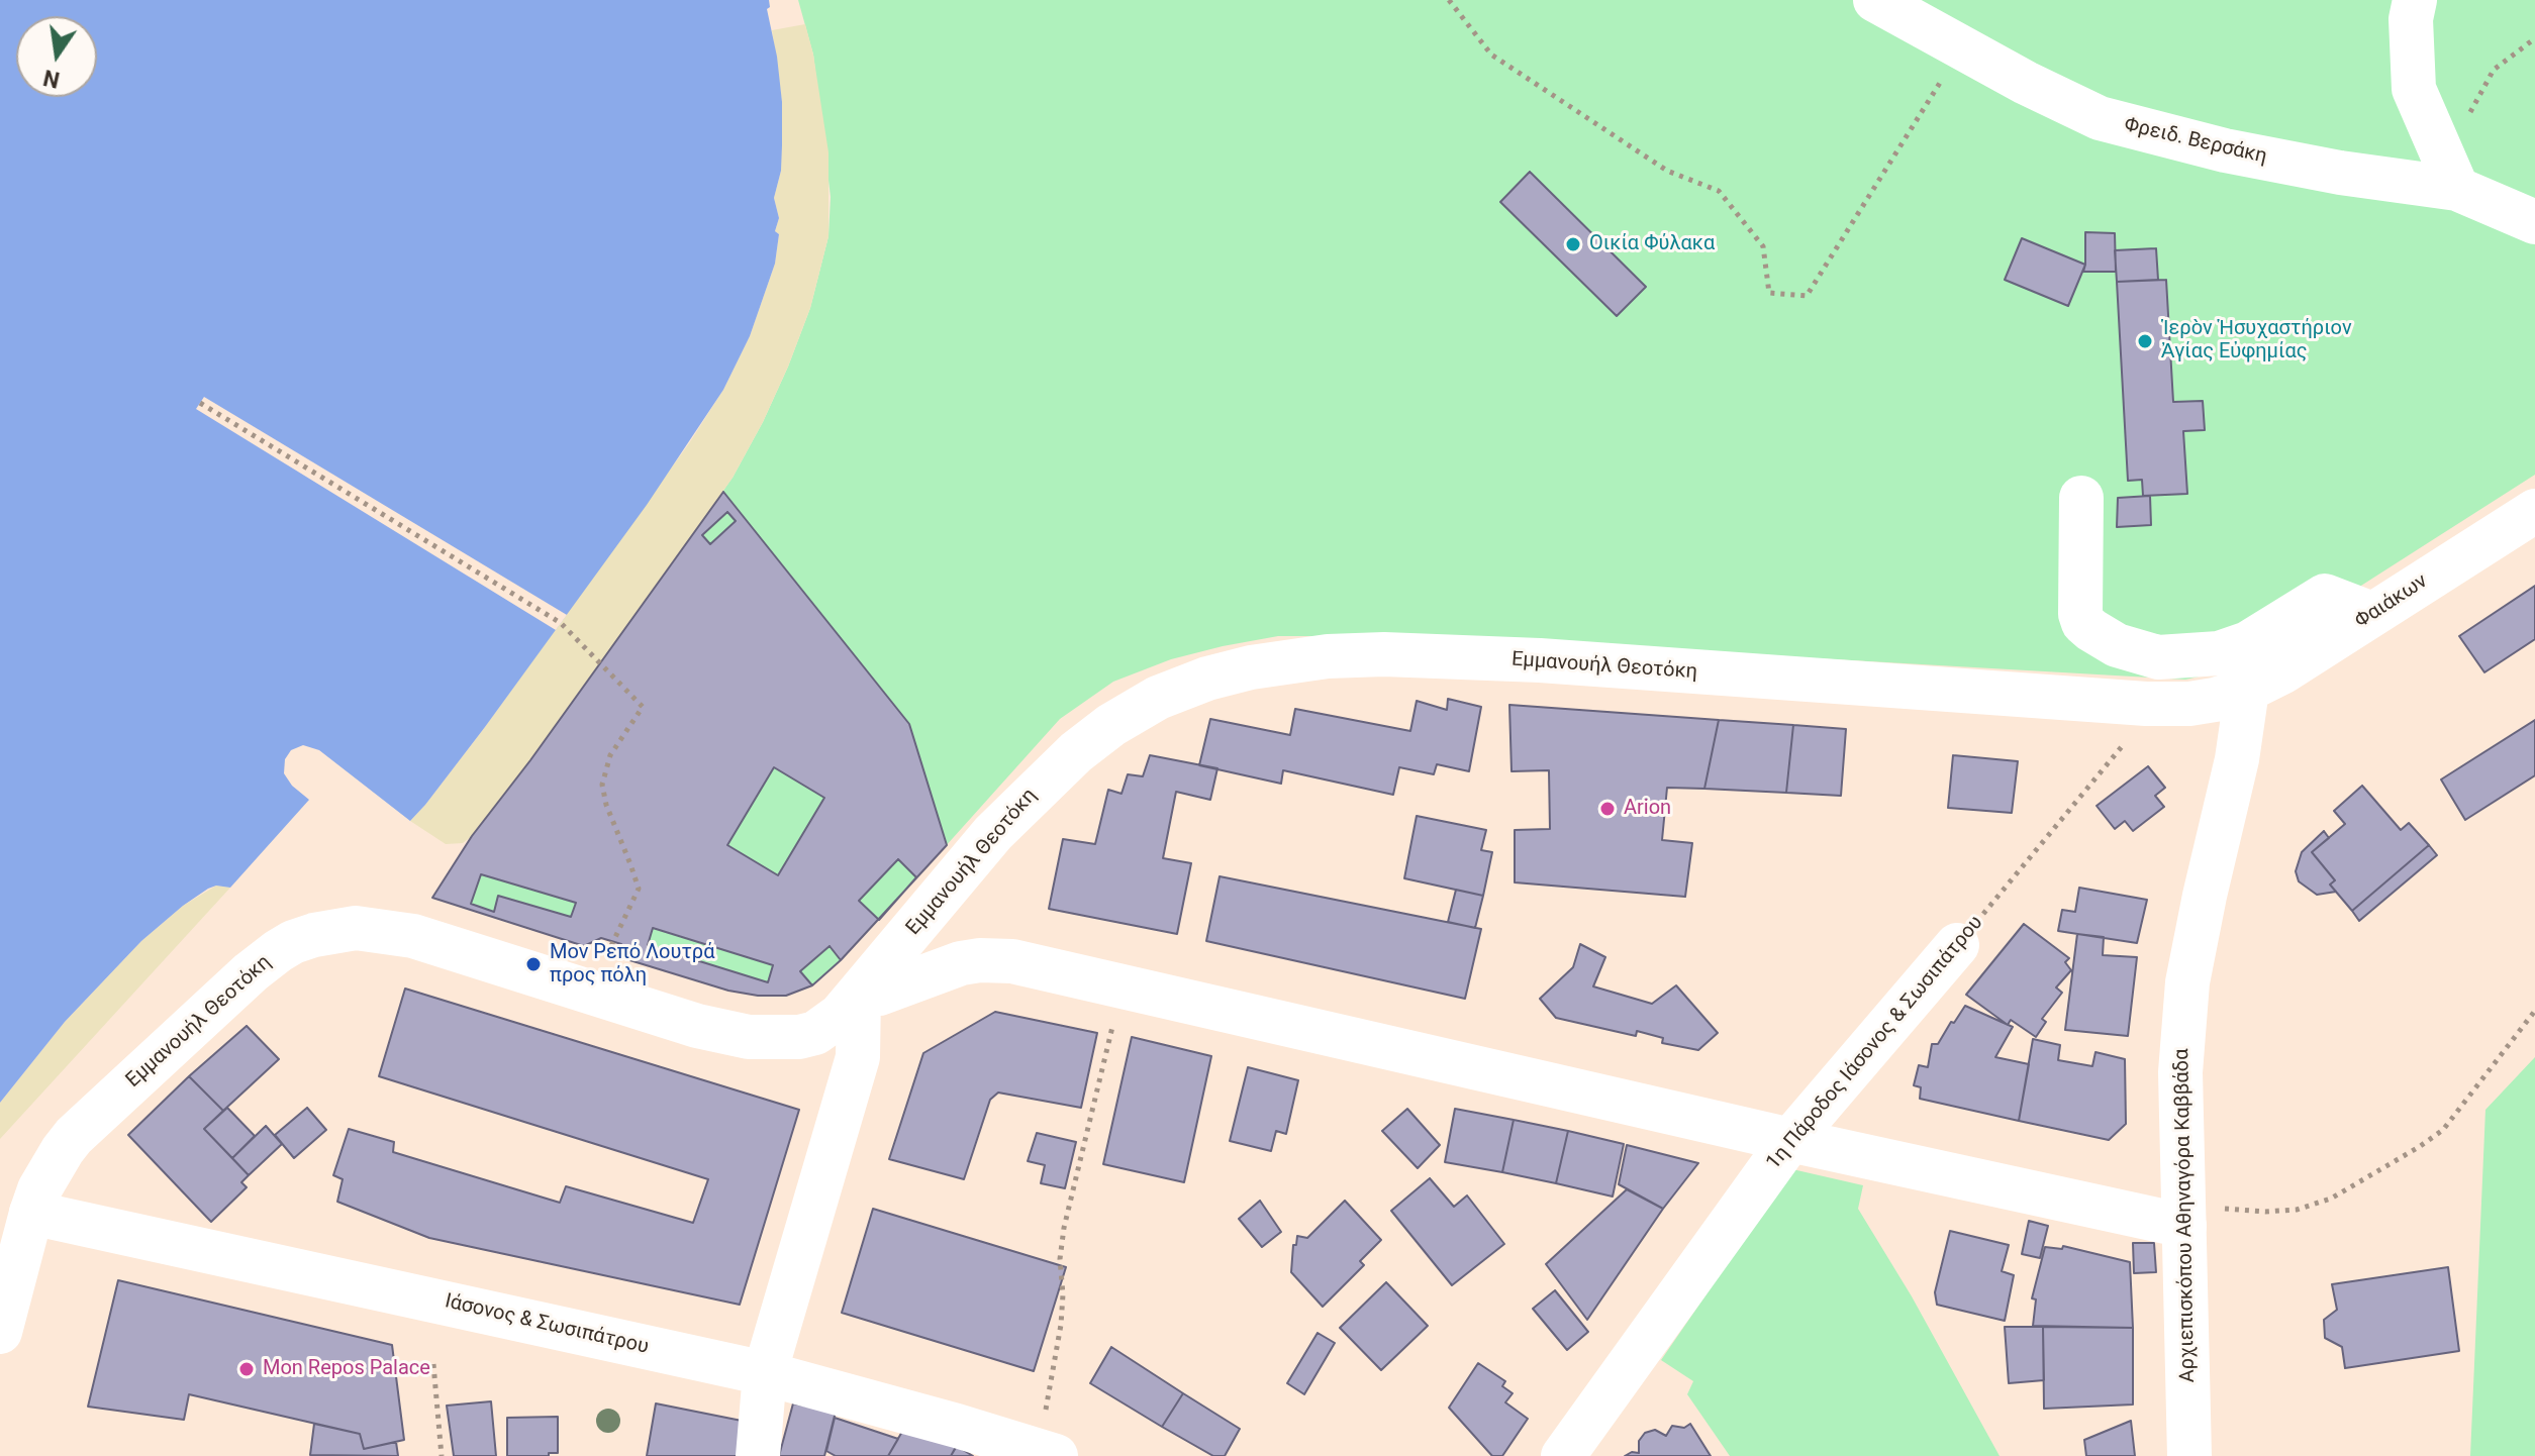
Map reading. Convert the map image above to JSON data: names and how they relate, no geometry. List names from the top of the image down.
{
  "streets": {
    "street": [
      "Φρειδ. Βερσάκη",
      "Φαιάκων",
      "Εμμανουήλ Θεοτόκη",
      "1η Πάροδος Ιάσονος & Σωσιπάτρου",
      "Αρχιεπισκόπου Αθηναγόρα Καββάδα",
      "Ιάσονος & Σωσιπάτρου"
    ]
  },
  "crossings": [
    ["Φαιάκων", "Εμμανουήλ Θεοτόκη"],
    ["Φαιάκων", "Αρχιεπισκόπου Αθηναγόρα Καββάδα"],
    ["Εμμανουήλ Θεοτόκη", "Αρχιεπισκόπου Αθηναγόρα Καββάδα"],
    ["Εμμανουήλ Θεοτόκη", "Ιάσονος & Σωσιπάτρου"]
  ],
  "places": [
    "Οικία Φύλακα",
    "Ἱερὸν Ἡσυχαστήριον Ἀγίας Εὐφημίας",
    "Arion",
    "Μον Ρεπό Λουτρά προς πόλη",
    "Mon Repos Palace"
  ],
  "north": "bottom"
}
